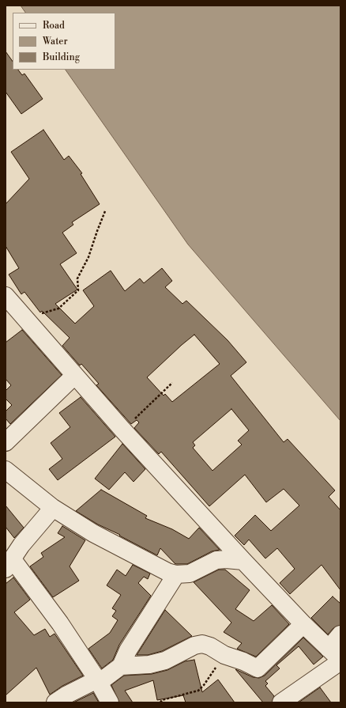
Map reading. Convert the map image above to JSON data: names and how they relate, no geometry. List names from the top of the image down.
{
  "legend": ["Road", "Water", "Building"]
}
